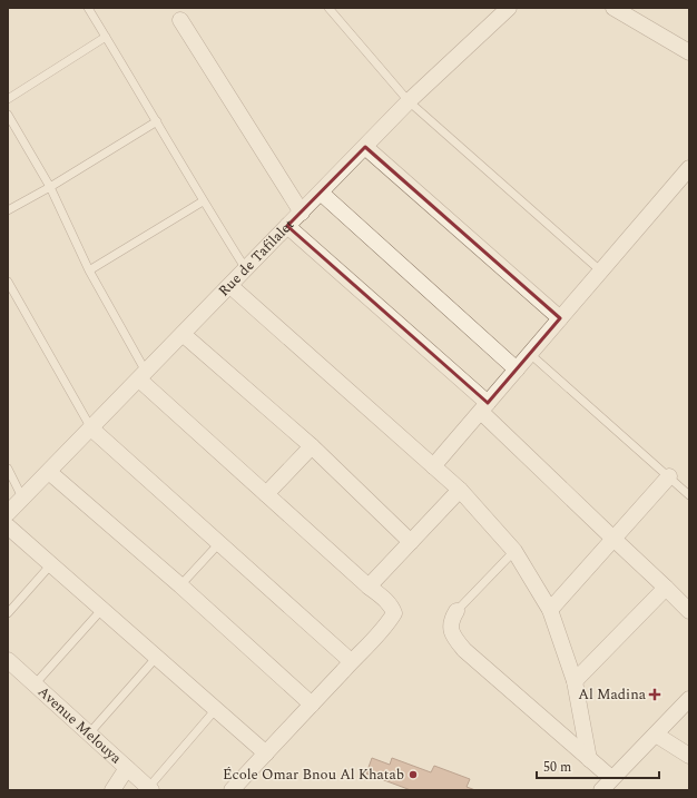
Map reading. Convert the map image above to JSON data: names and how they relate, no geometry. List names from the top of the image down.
{
  "streets": {
    "street": ["Rue de Tafilalet", "Avenue Melouya"]
  },
  "places": {
    "health": ["Al Madina"],
    "other": ["École Omar Bnou Al Khatab"]
  },
  "scale_bar": "50 m"
}
